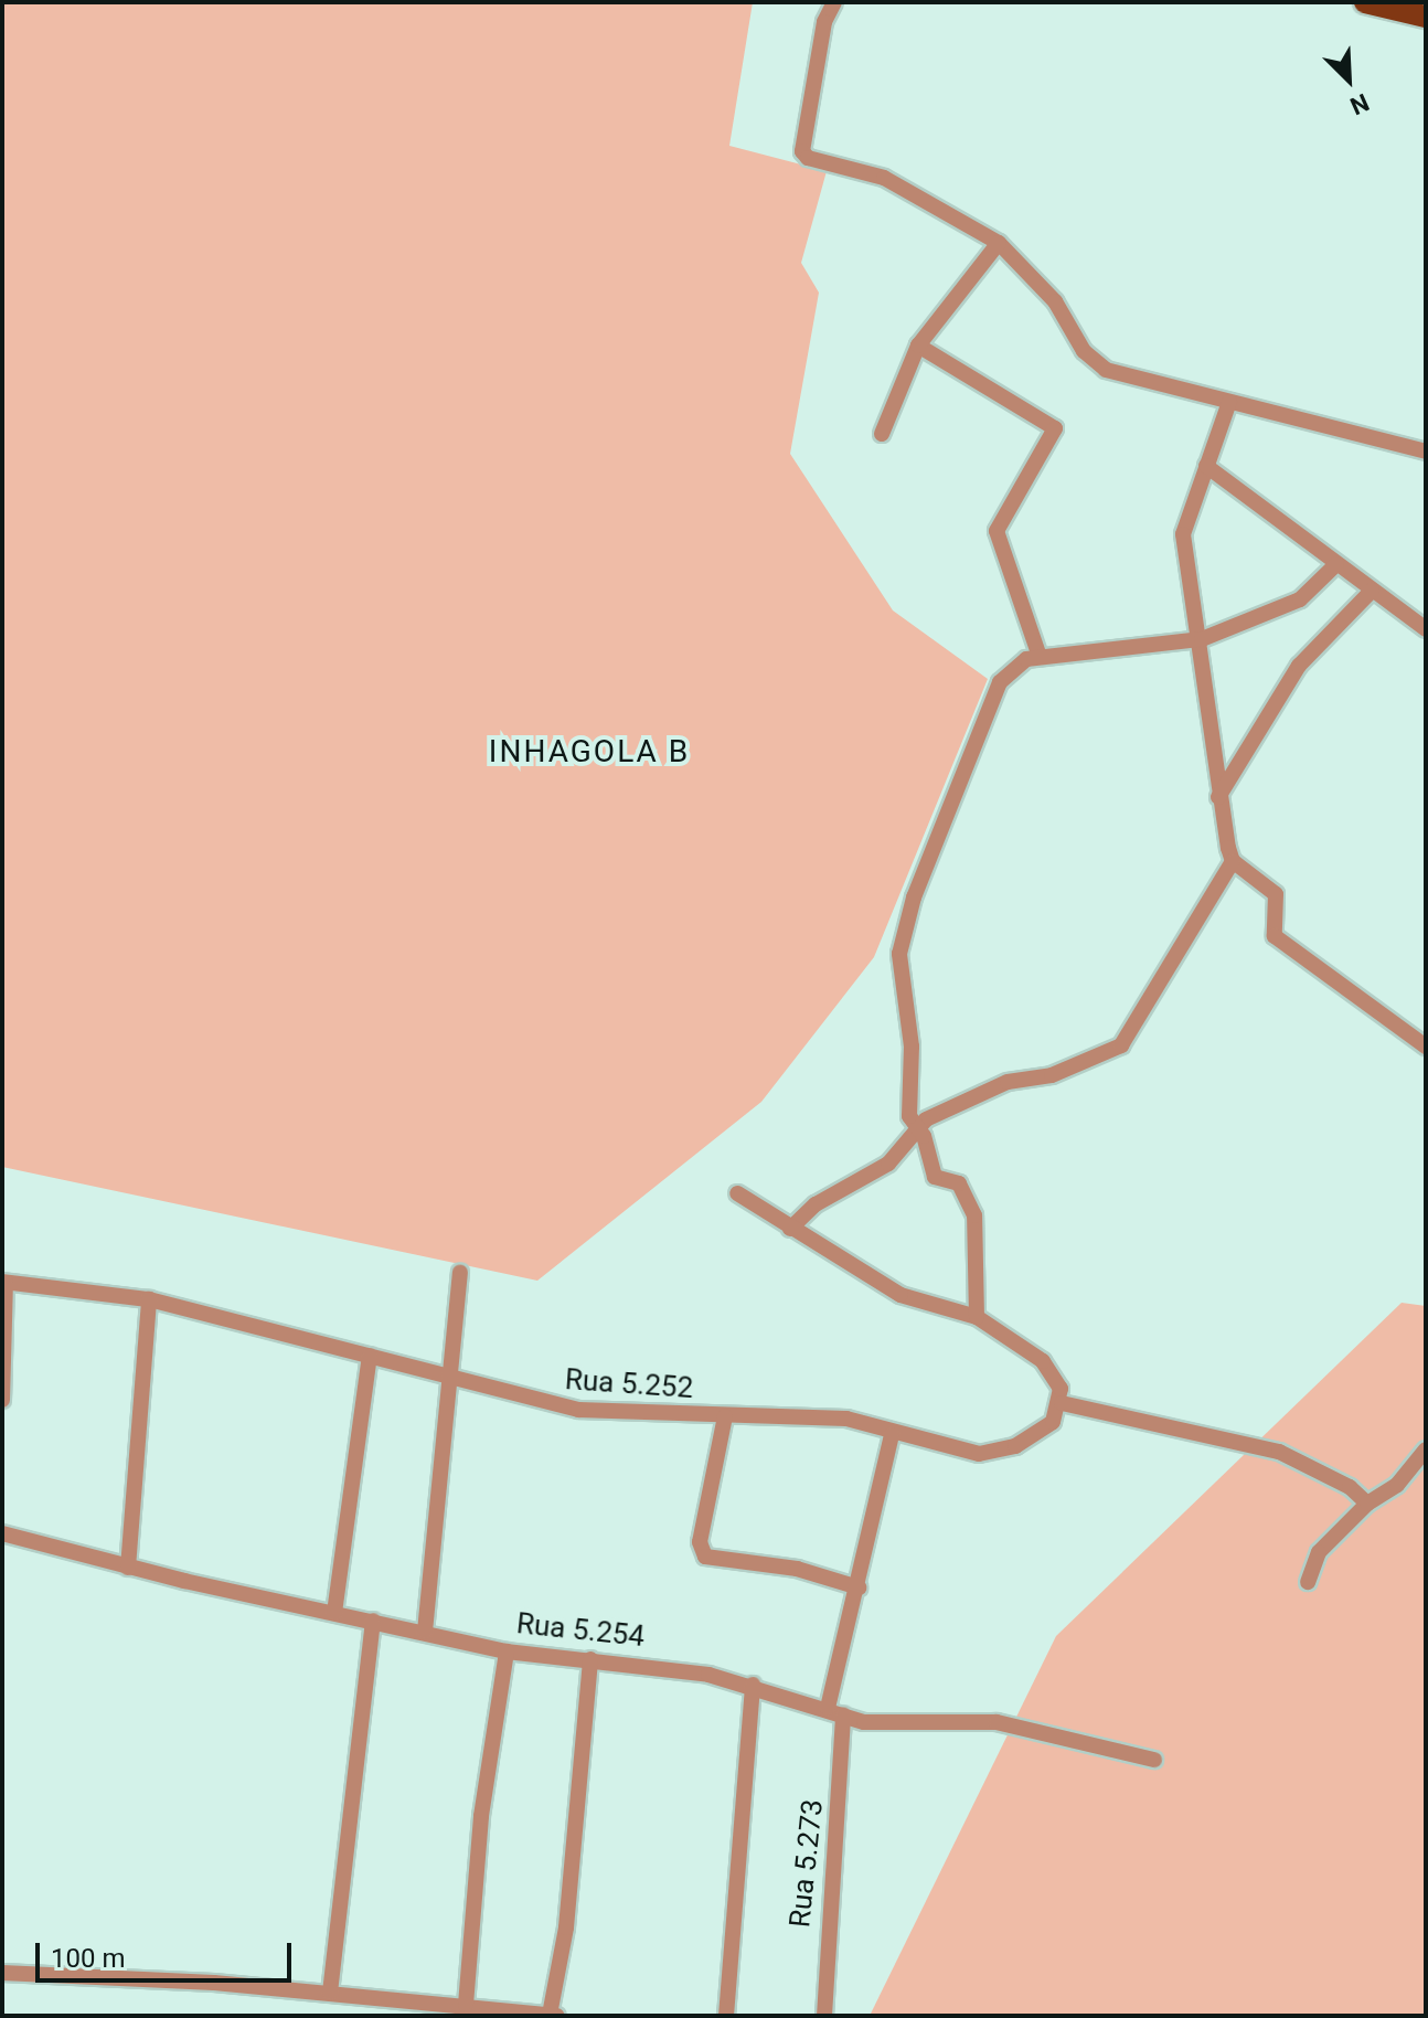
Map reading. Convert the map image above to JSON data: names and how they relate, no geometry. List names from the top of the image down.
{
  "streets": {
    "street": ["Rua 5.252", "Rua 5.254", "Rua 5.273"]
  },
  "crossings": [
    ["Rua 5.254", "Rua 5.273"]
  ],
  "districts": ["INHAGOLA B"],
  "scale_bar": "100 m",
  "north": "bottom right"
}
